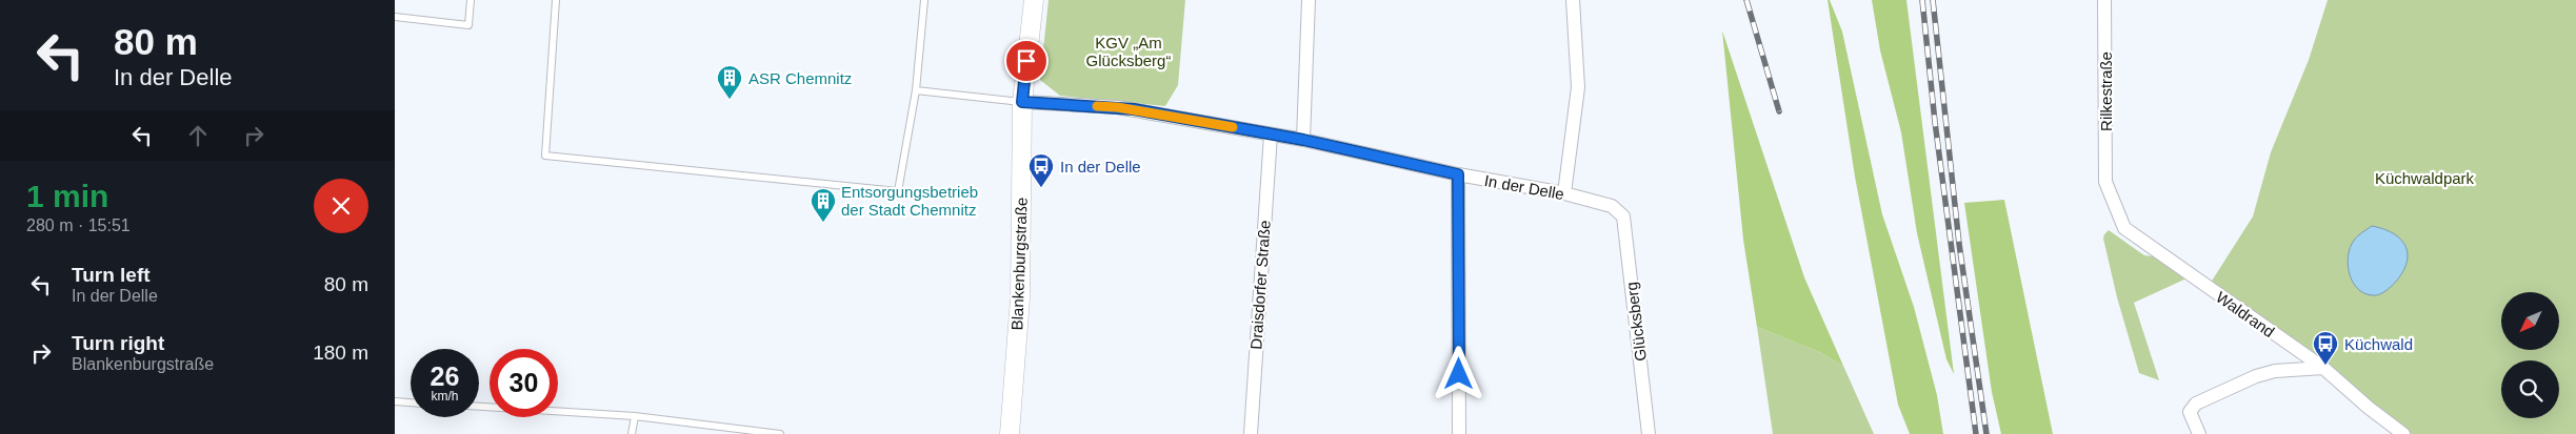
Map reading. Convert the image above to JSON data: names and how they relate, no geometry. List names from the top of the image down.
{
  "streets": {
    "main road": ["Blankenburgstraße"],
    "street": [
      "Rilkestraße",
      "In der Delle",
      "Draisdorfer Straße",
      "Waldrand",
      "Glücksberg"
    ]
  },
  "crossings": [
    ["Rilkestraße", "Waldrand"],
    ["In der Delle", "Blankenburgstraße"],
    ["In der Delle", "Draisdorfer Straße"],
    ["In der Delle", "Glücksberg"]
  ],
  "parks": ["KGV „Am Glücksberg“", "Küchwaldpark"],
  "places": {
    "building": ["ASR Chemnitz", "Entsorgungsbetrieb der Stadt Chemnitz"],
    "bus stop": ["In der Delle", "Küchwald"]
  },
  "north": "bottom left",
  "page": {
    "turn": ["80 m", "In der Delle"],
    "heading": ["1 min", "280 m · 15:51"],
    "list": [
      {
        "name": "Turn left",
        "note": "In der Delle",
        "value": "80 m"
      },
      {
        "name": "Turn right",
        "note": "Blankenburgstraße",
        "value": "180 m"
      }
    ],
    "speed": "26 km/h",
    "limit": "30"
  }
}
